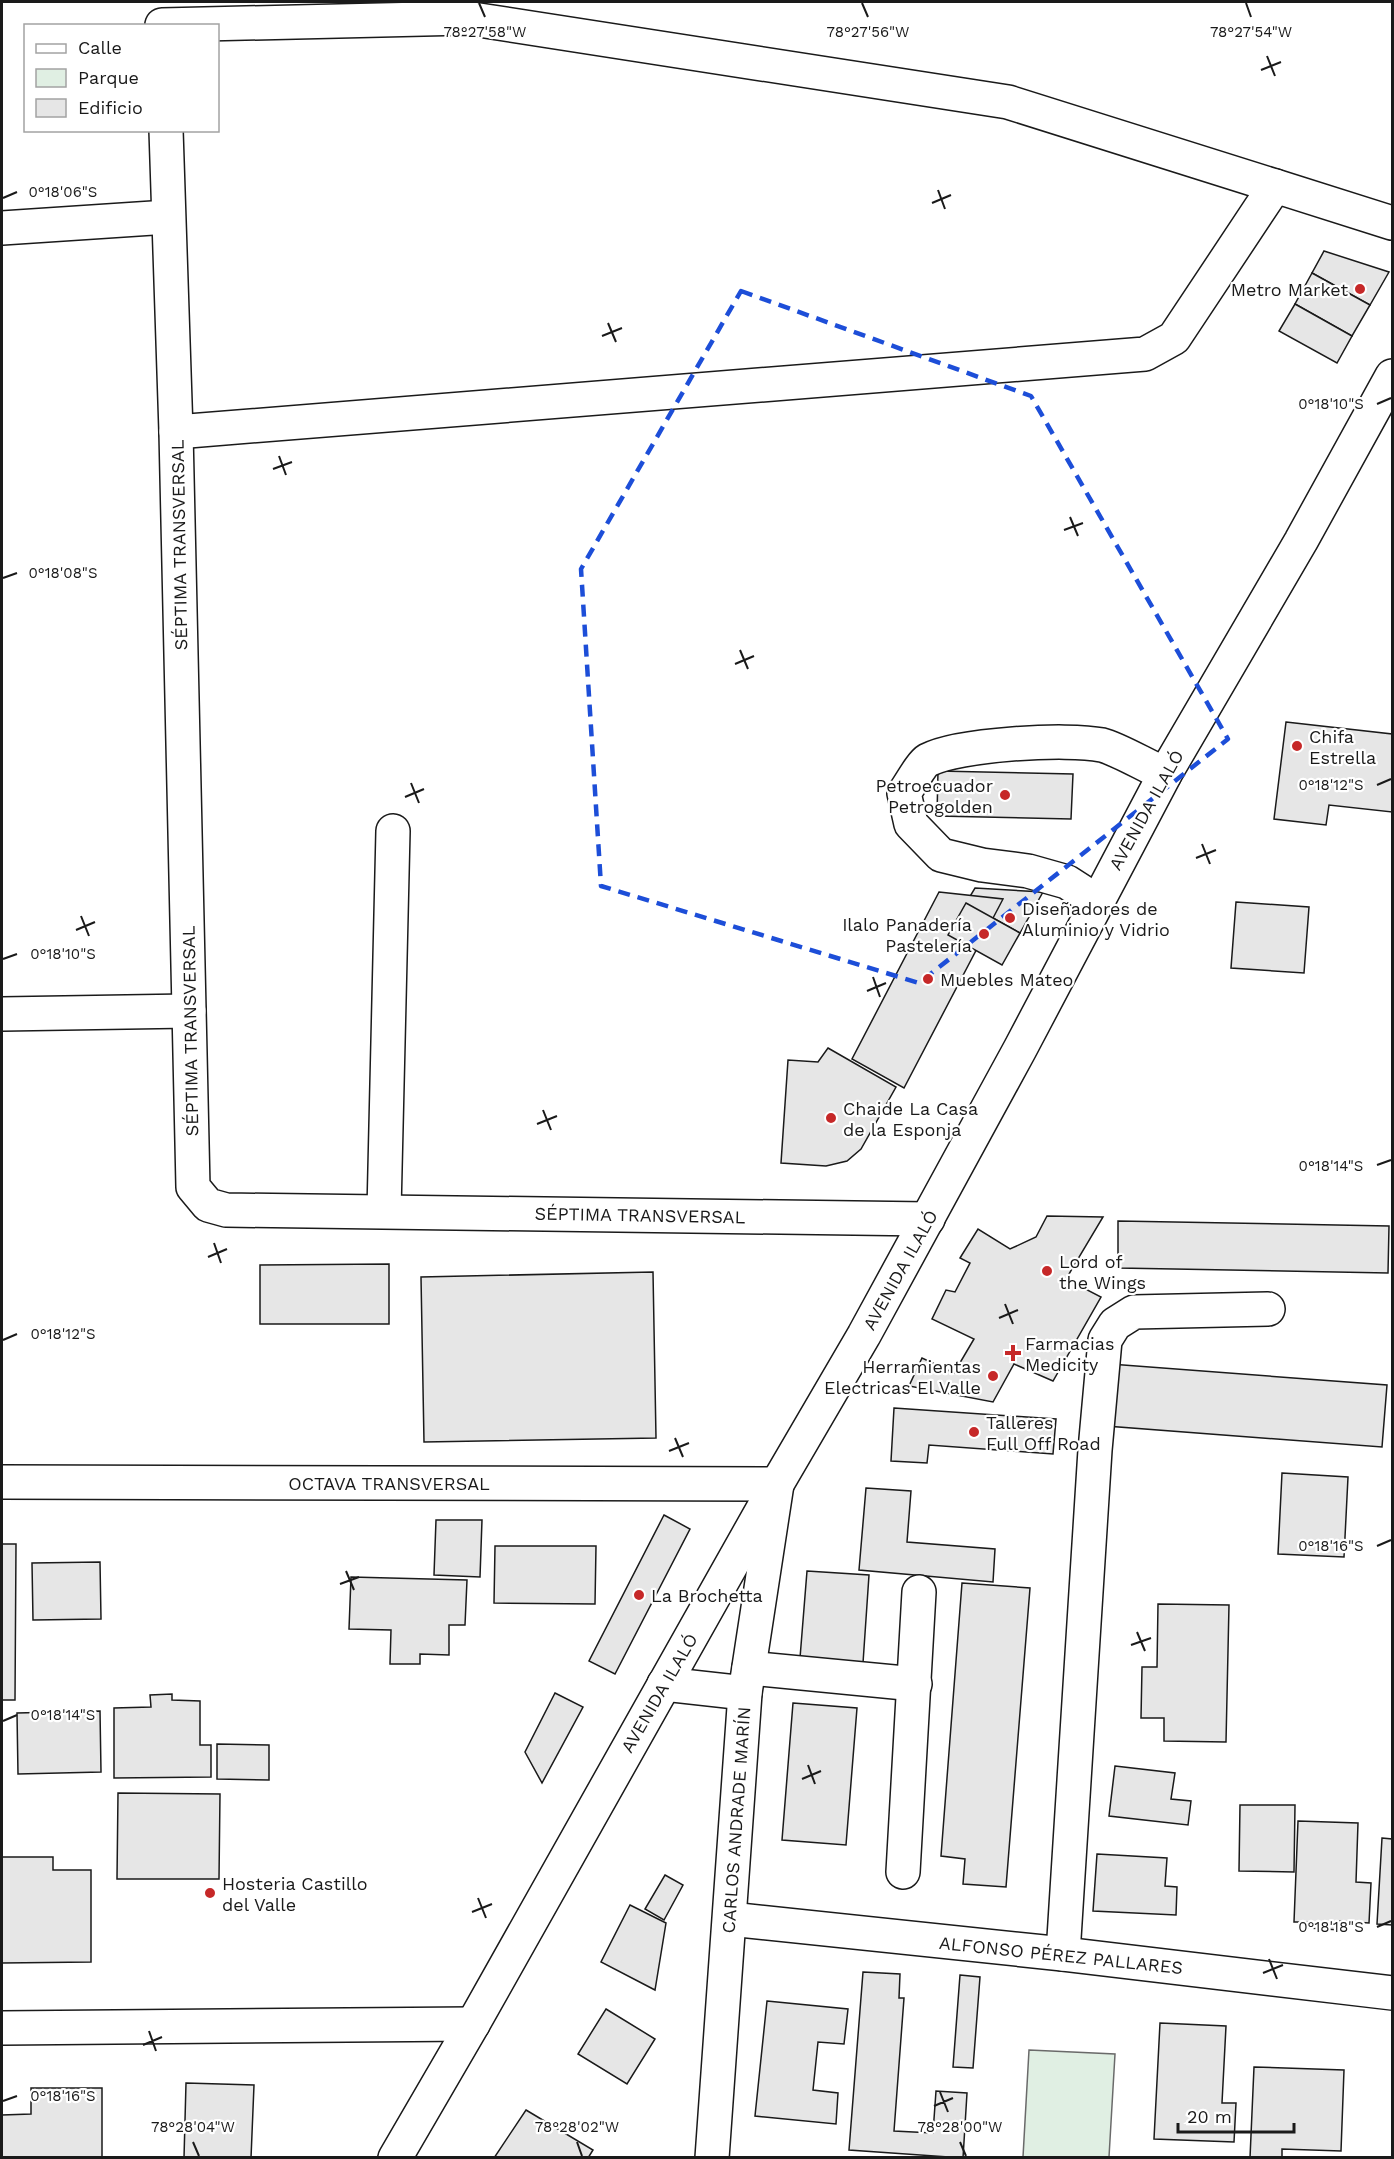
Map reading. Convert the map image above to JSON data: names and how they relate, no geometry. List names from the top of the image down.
{
  "streets": {
    "street": [
      "SÉPTIMA TRANSVERSAL",
      "AVENIDA ILALÓ",
      "OCTAVA TRANSVERSAL",
      "CARLOS ANDRADE MARÍN",
      "ALFONSO PÉREZ PALLARES"
    ]
  },
  "crossings": [
    ["SÉPTIMA TRANSVERSAL", "AVENIDA ILALÓ"],
    ["AVENIDA ILALÓ", "OCTAVA TRANSVERSAL"],
    ["AVENIDA ILALÓ", "CARLOS ANDRADE MARÍN"],
    ["OCTAVA TRANSVERSAL", "CARLOS ANDRADE MARÍN"],
    ["CARLOS ANDRADE MARÍN", "ALFONSO PÉREZ PALLARES"]
  ],
  "places": {
    "other": [
      "Metro Market",
      "Chifa Estrella",
      "Petroecuador Petrogolden",
      "Diseñadores de Aluminio y Vidrio",
      "Ilalo Panadería Pastelería",
      "Muebles Mateo",
      "Chaide La Casa de la Esponja",
      "Lord of the Wings",
      "Herramientas Electricas El Valle",
      "Talleres Full Off Road",
      "La Brochetta",
      "Hosteria Castillo del Valle"
    ],
    "health": ["Farmacias Medicity"]
  },
  "legend": ["Calle", "Parque", "Edificio"],
  "scale_bar": "20 m",
  "coordinates": [
    "78°27'58\"W",
    "78°27'56\"W",
    "78°27'54\"W",
    "0°18'06\"S",
    "0°18'10\"S",
    "0°18'08\"S",
    "0°18'12\"S",
    "0°18'14\"S",
    "0°18'16\"S",
    "0°18'18\"S",
    "78°28'04\"W",
    "78°28'02\"W",
    "78°28'00\"W"
  ]
}
